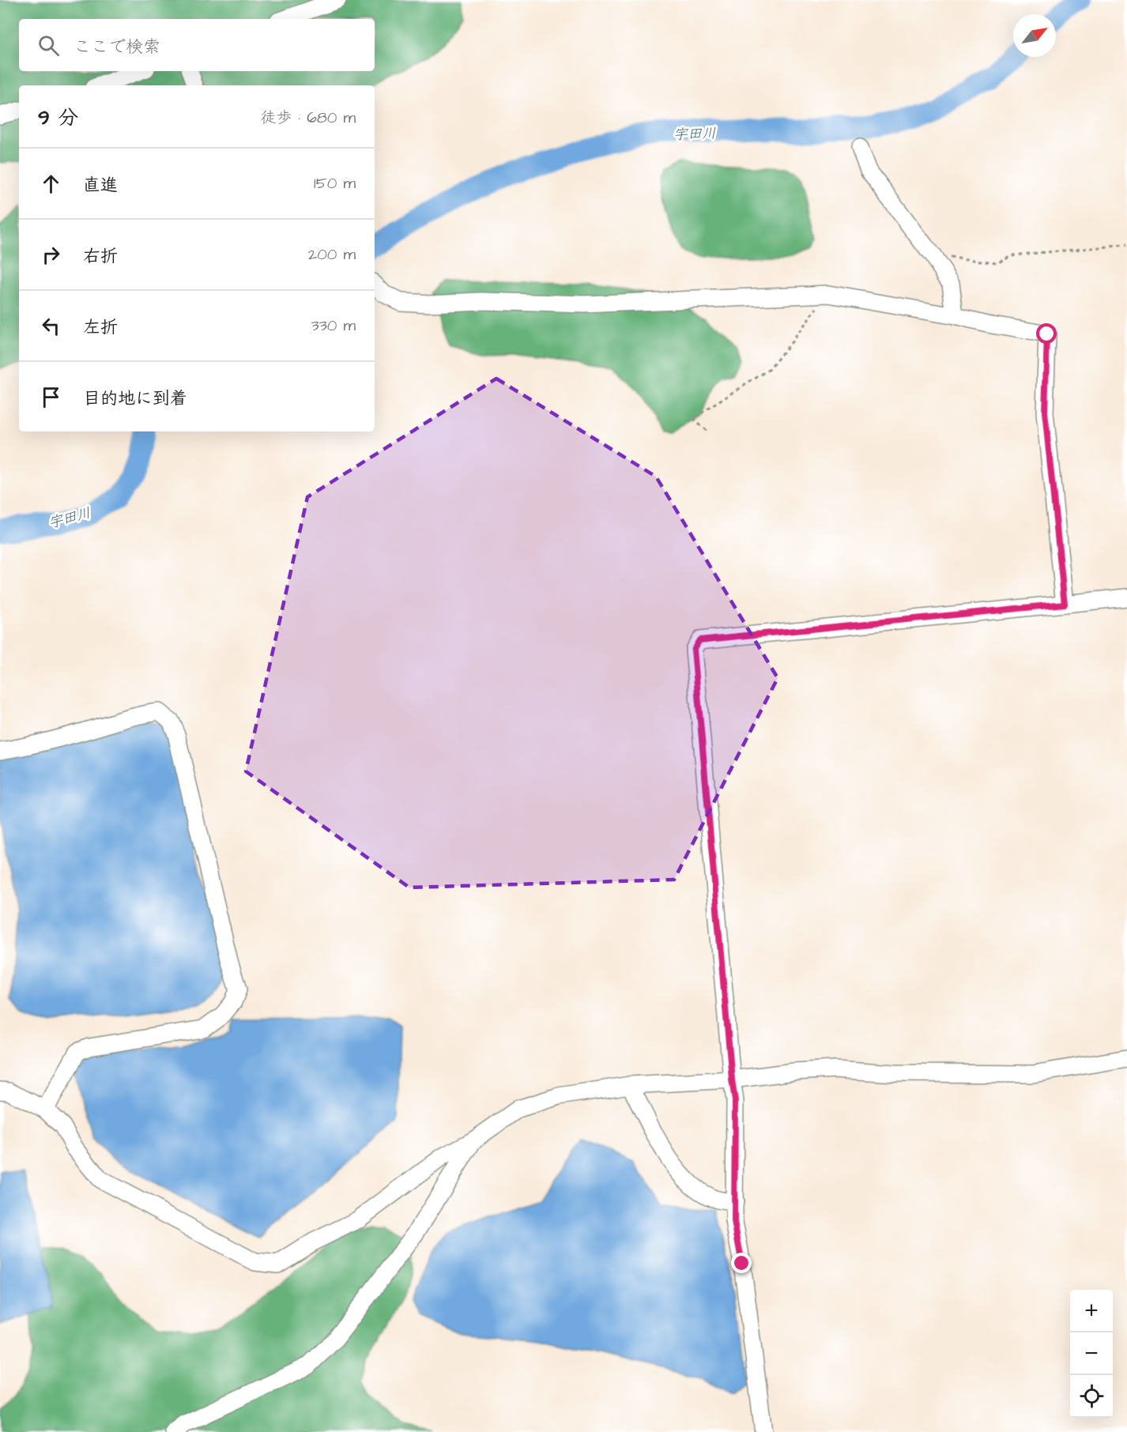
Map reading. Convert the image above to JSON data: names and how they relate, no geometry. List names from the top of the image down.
{
  "water": ["宇田川"],
  "north": "top right",
  "page": {
    "search": "ここで検索",
    "heading": ["9 分", "徒歩 · 680 m"],
    "list": [
      ["直進", "150 m"],
      ["右折", "200 m"],
      ["左折", "330 m"],
      "目的地に到着"
    ],
    "map_buttons": ["+", "−"]
  }
}
